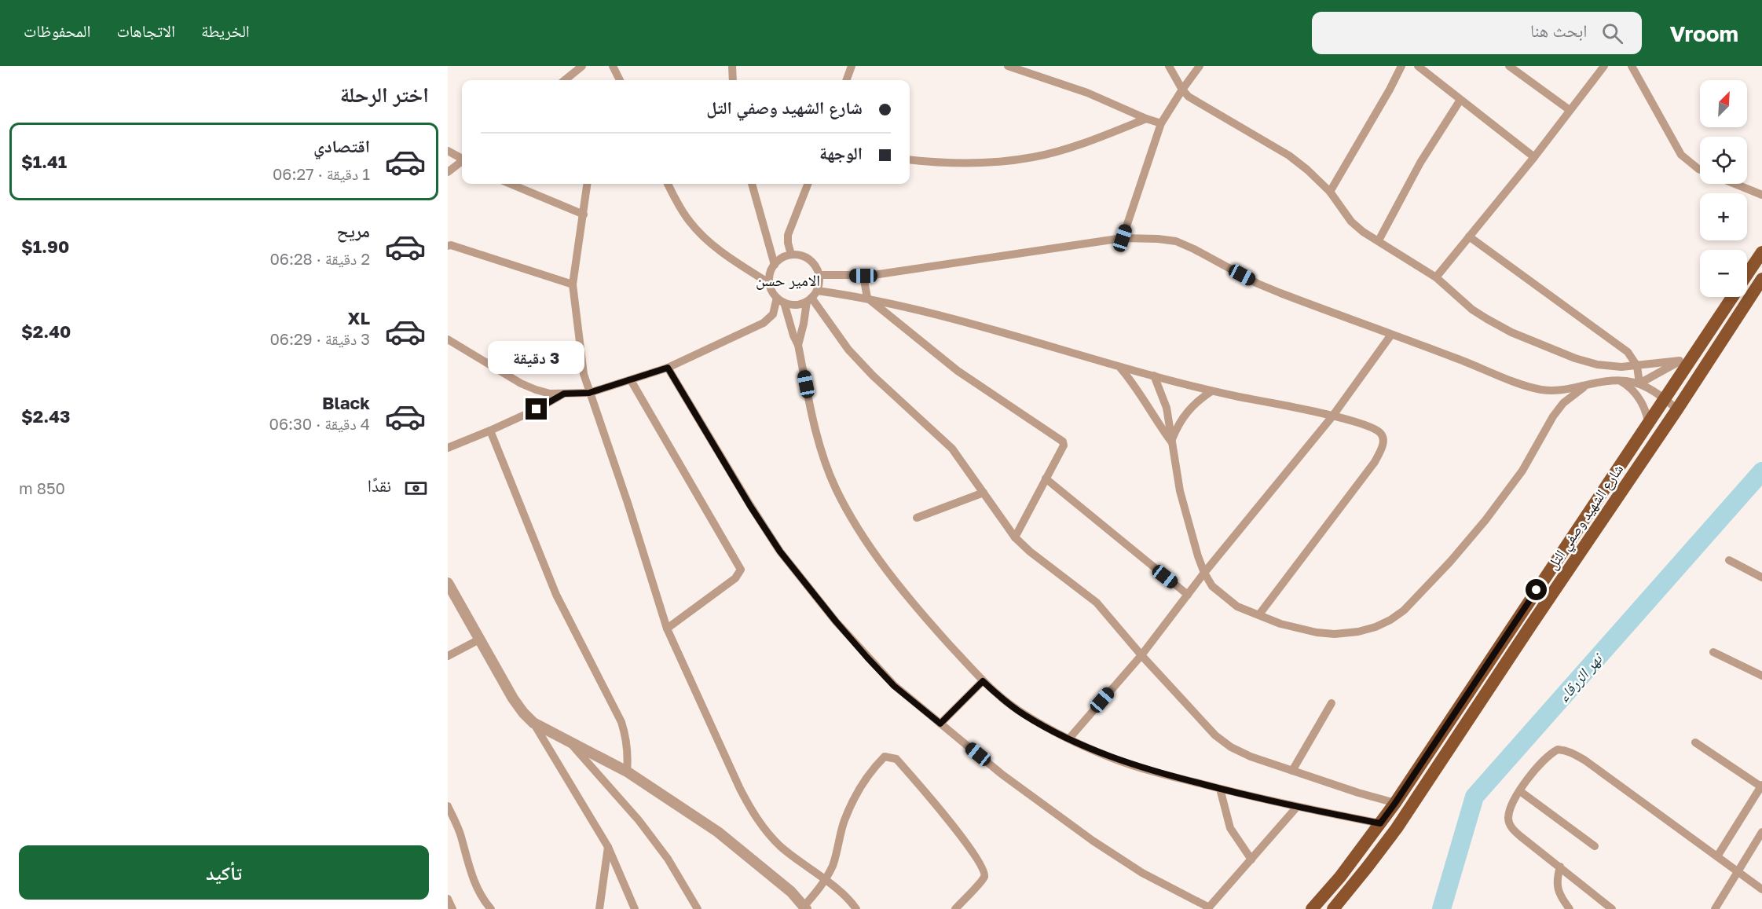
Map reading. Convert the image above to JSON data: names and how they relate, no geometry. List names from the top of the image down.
{
  "streets": {
    "main road": ["شارع الشهيد وصفي التل"]
  },
  "districts": ["الامير حسن"],
  "water": ["نهر الزرقاء"],
  "north": "top right",
  "page": {
    "header": "Vroom",
    "search": "ابحث هنا",
    "nav": ["الخريطة", "الاتجاهات", "المحفوظات"],
    "heading": "اختر الرحلة",
    "map_buttons": ["+", "−"],
    "banner": ["شارع الشهيد وصفي التل", "الوجهة"],
    "list": [
      {
        "name": "اقتصادي",
        "note": "1 دقيقة · 06:27",
        "value": "$1.41"
      },
      {
        "name": "مريح",
        "note": "2 دقيقة · 06:28",
        "value": "$1.90"
      },
      {
        "name": "XL",
        "note": "3 دقيقة · 06:29",
        "value": "$2.40"
      },
      {
        "name": "Black",
        "note": "4 دقيقة · 06:30",
        "value": "$2.43"
      }
    ],
    "bubble": "3 دقيقة",
    "pay": ["نقدًا", "850 m"],
    "buttons": "تأكيد"
  }
}
